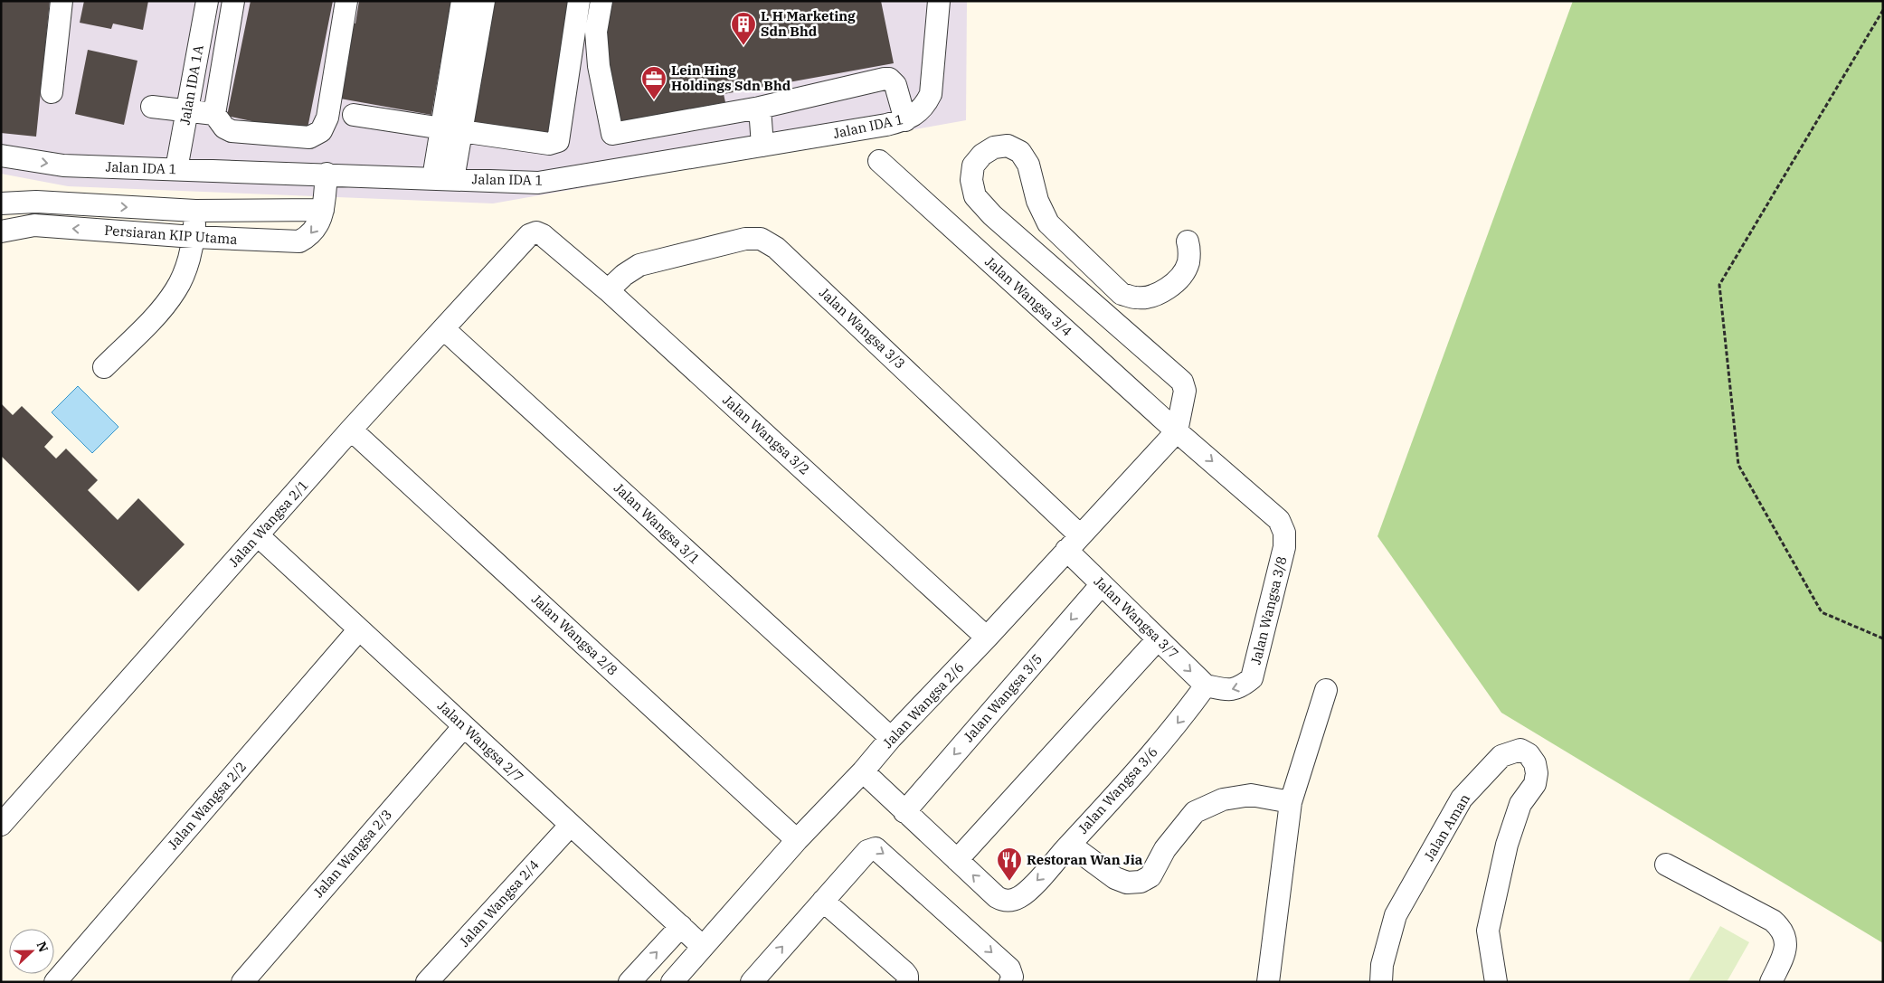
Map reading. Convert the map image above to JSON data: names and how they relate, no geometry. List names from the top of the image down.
{
  "streets": {
    "street": [
      "Jalan IDA 1A",
      "Jalan IDA 1",
      "Persiaran KIP Utama",
      "Jalan Wangsa 3/4",
      "Jalan Wangsa 3/3",
      "Jalan Wangsa 3/2",
      "Jalan Wangsa 2/1",
      "Jalan Wangsa 3/1",
      "Jalan Wangsa 3/8",
      "Jalan Wangsa 3/7",
      "Jalan Wangsa 2/8",
      "Jalan Wangsa 3/5",
      "Jalan Wangsa 2/6",
      "Jalan Wangsa 2/7",
      "Jalan Wangsa 3/6",
      "Jalan Wangsa 2/2",
      "Jalan Aman",
      "Jalan Wangsa 2/3",
      "Jalan Wangsa 2/4"
    ]
  },
  "crossings": [
    ["Jalan IDA 1A", "Jalan IDA 1"],
    ["Jalan IDA 1", "Persiaran KIP Utama"],
    ["Jalan Wangsa 3/4", "Jalan Wangsa 3/8"],
    ["Jalan Wangsa 3/4", "Jalan Wangsa 2/6"],
    ["Jalan Wangsa 3/3", "Jalan Wangsa 3/2"],
    ["Jalan Wangsa 3/3", "Jalan Wangsa 3/7"],
    ["Jalan Wangsa 3/3", "Jalan Wangsa 2/6"],
    ["Jalan Wangsa 3/2", "Jalan Wangsa 2/1"],
    ["Jalan Wangsa 3/2", "Jalan Wangsa 2/6"],
    ["Jalan Wangsa 2/1", "Jalan Wangsa 3/1"],
    ["Jalan Wangsa 2/1", "Jalan Wangsa 2/8"],
    ["Jalan Wangsa 2/1", "Jalan Wangsa 2/7"],
    ["Jalan Wangsa 3/1", "Jalan Wangsa 2/6"],
    ["Jalan Wangsa 3/8", "Jalan Wangsa 3/7"],
    ["Jalan Wangsa 3/8", "Jalan Wangsa 2/6"],
    ["Jalan Wangsa 3/8", "Jalan Wangsa 3/6"],
    ["Jalan Wangsa 3/7", "Jalan Wangsa 3/5"],
    ["Jalan Wangsa 3/7", "Jalan Wangsa 2/6"],
    ["Jalan Wangsa 3/7", "Jalan Wangsa 3/6"],
    ["Jalan Wangsa 2/8", "Jalan Wangsa 2/6"],
    ["Jalan Wangsa 3/5", "Jalan Wangsa 3/6"],
    ["Jalan Wangsa 2/6", "Jalan Wangsa 2/7"],
    ["Jalan Wangsa 2/6", "Jalan Wangsa 3/6"],
    ["Jalan Wangsa 2/7", "Jalan Wangsa 2/2"],
    ["Jalan Wangsa 2/7", "Jalan Wangsa 2/3"],
    ["Jalan Wangsa 2/7", "Jalan Wangsa 2/4"]
  ],
  "places": {
    "building": ["L H Marketing Sdn Bhd"],
    "office": ["Lein Hing Holdings Sdn Bhd"],
    "restaurant": ["Restoran Wan Jia"]
  },
  "north": "right"
}
